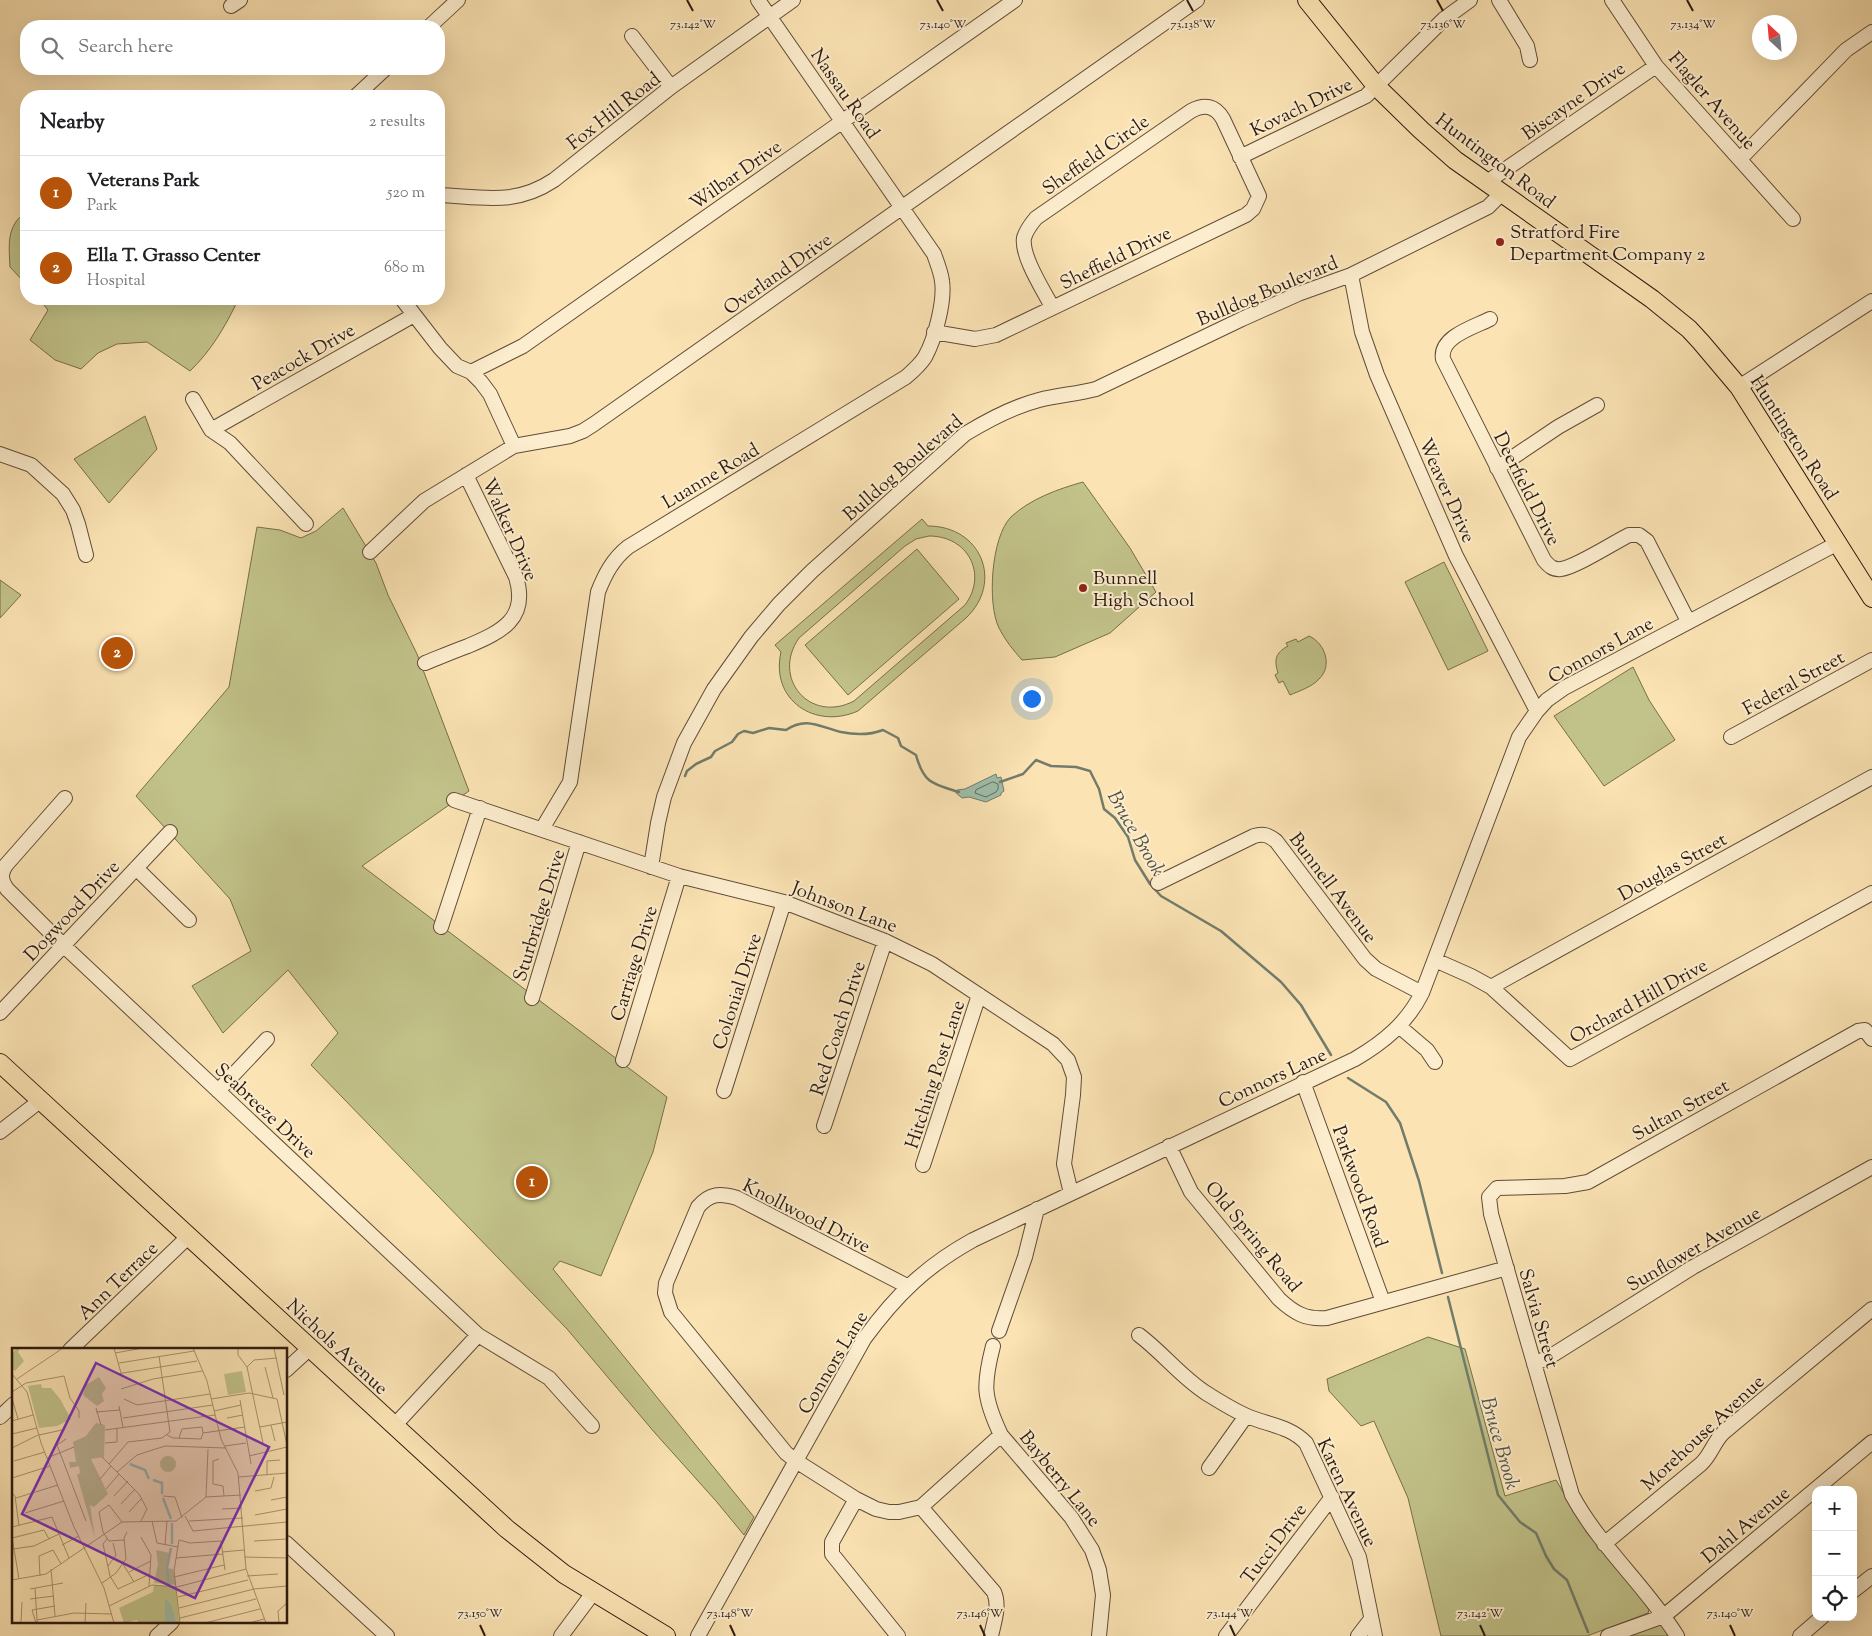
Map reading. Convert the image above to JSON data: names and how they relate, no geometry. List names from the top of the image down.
{
  "streets": {
    "main road": ["Huntington Road", "Nichols Avenue"],
    "street": [
      "Nassau Road",
      "Biscayne Drive",
      "Flagler Avenue",
      "Kovach Drive",
      "Fox Hill Road",
      "Sheffield Circle",
      "Wilbar Drive",
      "Sheffield Drive",
      "Overland Drive",
      "Bulldog Boulevard",
      "Peacock Drive",
      "Luanne Road",
      "Deerfield Drive",
      "Weaver Drive",
      "Walker Drive",
      "Connors Lane",
      "Federal Street",
      "Douglas Street",
      "Bunnell Avenue",
      "Johnson Lane",
      "Dogwood Drive",
      "Sturbridge Drive",
      "Carriage Drive",
      "Colonial Drive",
      "Orchard Hill Drive",
      "Red Coach Drive",
      "Hitching Post Lane",
      "Sultan Street",
      "Seabreeze Drive",
      "Parkwood Road",
      "Knollwood Drive",
      "Old Spring Road",
      "Sunflower Avenue",
      "Ann Terrace",
      "Salvia Street",
      "Morehouse Avenue",
      "Bayberry Lane",
      "Karen Avenue",
      "Dahl Avenue",
      "Tucci Drive"
    ]
  },
  "crossings": [
    ["Nassau Road", "Fox Hill Road"],
    ["Nassau Road", "Wilbar Drive"],
    ["Nassau Road", "Overland Drive"],
    ["Nassau Road", "Luanne Road"],
    ["Biscayne Drive", "Flagler Avenue"],
    ["Biscayne Drive", "Huntington Road"],
    ["Kovach Drive", "Sheffield Circle"],
    ["Kovach Drive", "Huntington Road"],
    ["Kovach Drive", "Sheffield Drive"],
    ["Sheffield Circle", "Sheffield Drive"],
    ["Huntington Road", "Bulldog Boulevard"],
    ["Huntington Road", "Connors Lane"],
    ["Sheffield Drive", "Luanne Road"],
    ["Overland Drive", "Luanne Road"],
    ["Overland Drive", "Walker Drive"],
    ["Bulldog Boulevard", "Weaver Drive"],
    ["Bulldog Boulevard", "Johnson Lane"],
    ["Luanne Road", "Johnson Lane"],
    ["Deerfield Drive", "Connors Lane"],
    ["Weaver Drive", "Connors Lane"],
    ["Connors Lane", "Bunnell Avenue"],
    ["Connors Lane", "Johnson Lane"],
    ["Connors Lane", "Orchard Hill Drive"],
    ["Connors Lane", "Parkwood Road"],
    ["Connors Lane", "Knollwood Drive"],
    ["Connors Lane", "Old Spring Road"],
    ["Douglas Street", "Orchard Hill Drive"],
    ["Johnson Lane", "Sturbridge Drive"],
    ["Johnson Lane", "Carriage Drive"],
    ["Johnson Lane", "Colonial Drive"],
    ["Johnson Lane", "Red Coach Drive"],
    ["Johnson Lane", "Hitching Post Lane"],
    ["Dogwood Drive", "Seabreeze Drive"],
    ["Sultan Street", "Salvia Street"],
    ["Parkwood Road", "Old Spring Road"],
    ["Old Spring Road", "Salvia Street"],
    ["Sunflower Avenue", "Salvia Street"],
    ["Ann Terrace", "Nichols Avenue"],
    ["Salvia Street", "Morehouse Avenue"],
    ["Salvia Street", "Dahl Avenue"],
    ["Karen Avenue", "Tucci Drive"]
  ],
  "water": ["Bruce Brook"],
  "places": ["Stratford Fire Department Company 2", "Bunnell High School"],
  "north": "top left",
  "page": {
    "search": "Search here",
    "heading": ["Nearby", "2 results"],
    "list": [
      {
        "mark": "1",
        "name": "Veterans Park",
        "note": "Park",
        "value": "520 m"
      },
      {
        "mark": "2",
        "name": "Ella T. Grasso Center",
        "note": "Hospital",
        "value": "680 m"
      }
    ],
    "pins": ["2", "1"],
    "map_buttons": ["+", "−"]
  },
  "coordinates": [
    "73.142°W",
    "73.140°W",
    "73.138°W",
    "73.136°W",
    "73.134°W",
    "73.150°W",
    "73.148°W",
    "73.146°W",
    "73.144°W"
  ]
}
